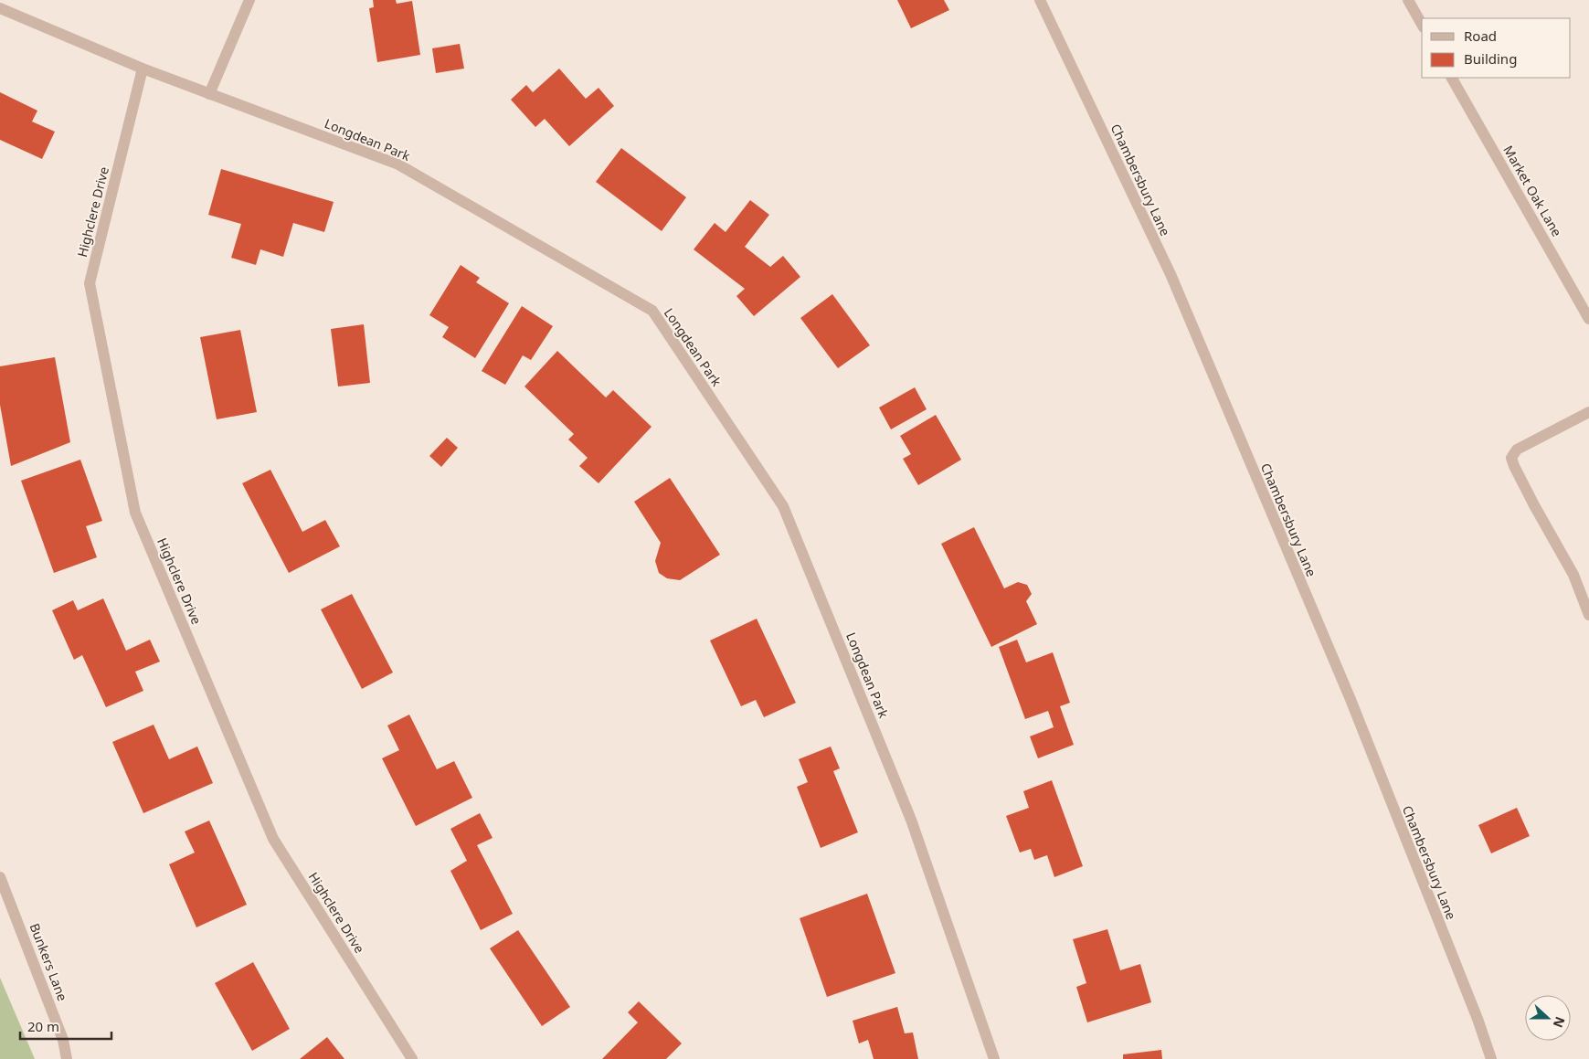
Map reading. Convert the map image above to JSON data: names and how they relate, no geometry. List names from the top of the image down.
{
  "streets": {
    "street": [
      "Longdean Park",
      "Chambersbury Lane",
      "Market Oak Lane",
      "Highclere Drive",
      "Bunkers Lane"
    ]
  },
  "crossings": [
    ["Longdean Park", "Highclere Drive"]
  ],
  "legend": ["Road", "Building"],
  "scale_bar": "20 m",
  "north": "right"
}
